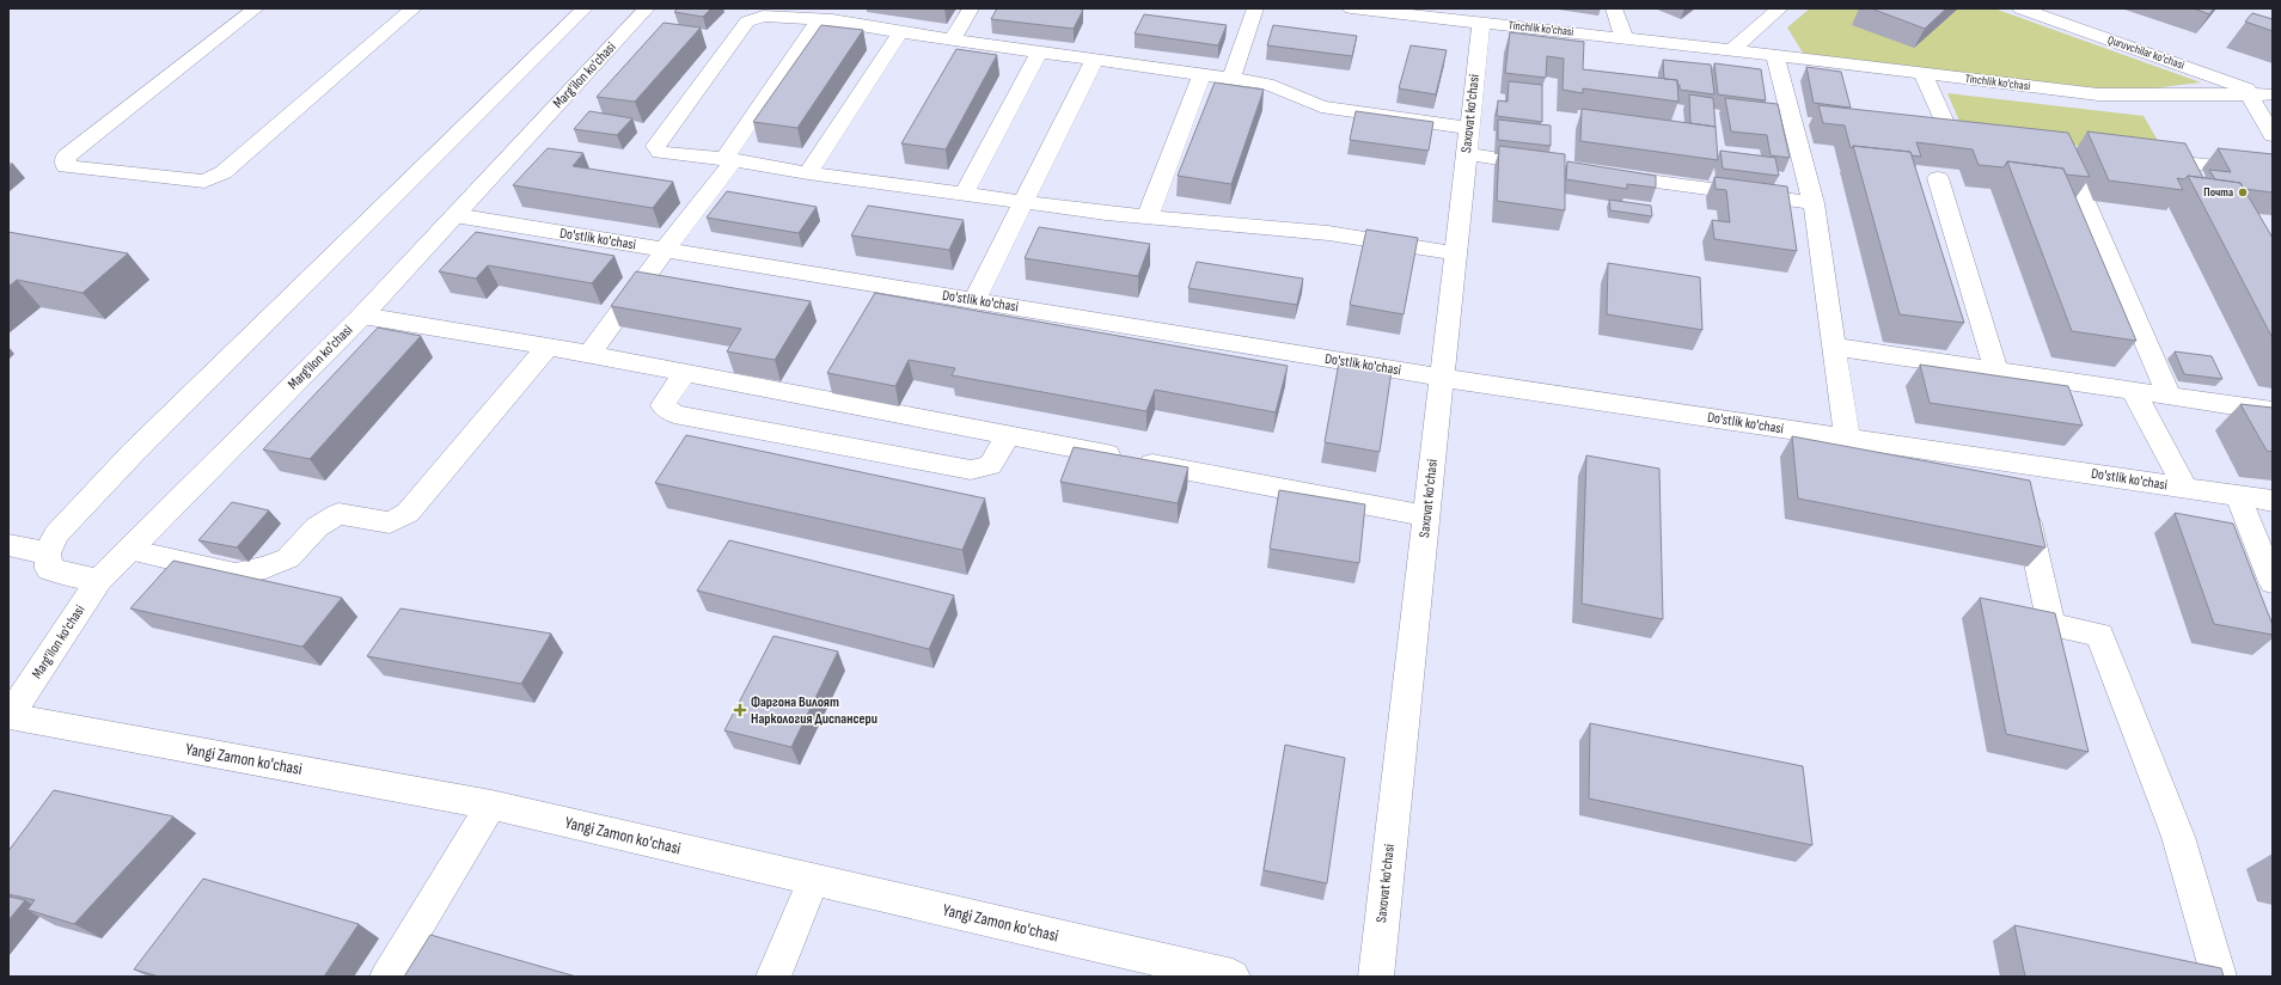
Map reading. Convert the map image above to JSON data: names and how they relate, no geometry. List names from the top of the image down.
{
  "streets": {
    "street": [
      "Tinchlik ko'chasi",
      "Quruvchilar ko'chasi",
      "Marg'ilon ko'chasi",
      "Saxovat ko'chasi",
      "Do'stlik ko'chasi",
      "Yangi Zamon ko'chasi"
    ]
  },
  "crossings": [
    ["Tinchlik ko'chasi", "Quruvchilar ko'chasi"],
    ["Tinchlik ko'chasi", "Saxovat ko'chasi"],
    ["Marg'ilon ko'chasi", "Do'stlik ko'chasi"],
    ["Marg'ilon ko'chasi", "Yangi Zamon ko'chasi"],
    ["Saxovat ko'chasi", "Do'stlik ko'chasi"]
  ],
  "places": {
    "other": ["Почта"],
    "health": ["Фаргона Вилоят Наркология Диспансери"]
  }
}
